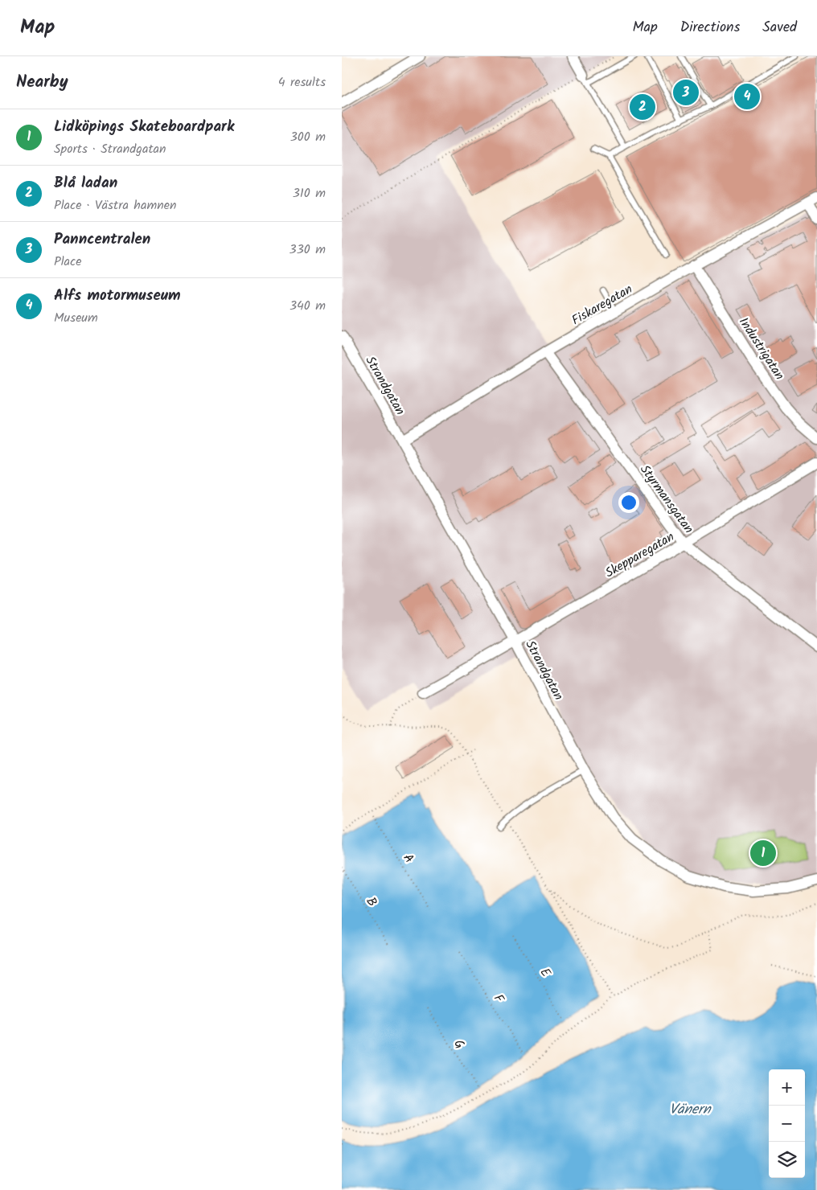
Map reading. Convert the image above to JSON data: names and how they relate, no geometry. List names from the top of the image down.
{
  "streets": {
    "street": [
      "Fiskaregatan",
      "Industrigatan",
      "Strandgatan",
      "Styrmansgatan",
      "Skepparegatan"
    ],
    "path": [
      "A",
      "B",
      "E",
      "F",
      "G"
    ]
  },
  "crossings": [
    ["Fiskaregatan", "Industrigatan"],
    ["Fiskaregatan", "Strandgatan"],
    ["Fiskaregatan", "Styrmansgatan"],
    ["Strandgatan", "Skepparegatan"],
    ["Styrmansgatan", "Skepparegatan"]
  ],
  "water": ["Vänern"],
  "page": {
    "header": "Map",
    "nav": ["Map", "Directions", "Saved"],
    "heading": ["Nearby", "4 results"],
    "pins": [
      "3",
      "4",
      "2",
      "1"
    ],
    "list": [
      {
        "mark": "1",
        "name": "Lidköpings Skateboardpark",
        "note": "Sports · Strandgatan",
        "value": "300 m"
      },
      {
        "mark": "2",
        "name": "Blå ladan",
        "note": "Place · Västra hamnen",
        "value": "310 m"
      },
      {
        "mark": "3",
        "name": "Panncentralen",
        "note": "Place",
        "value": "330 m"
      },
      {
        "mark": "4",
        "name": "Alfs motormuseum",
        "note": "Museum",
        "value": "340 m"
      }
    ],
    "map_buttons": ["+", "−"]
  }
}
